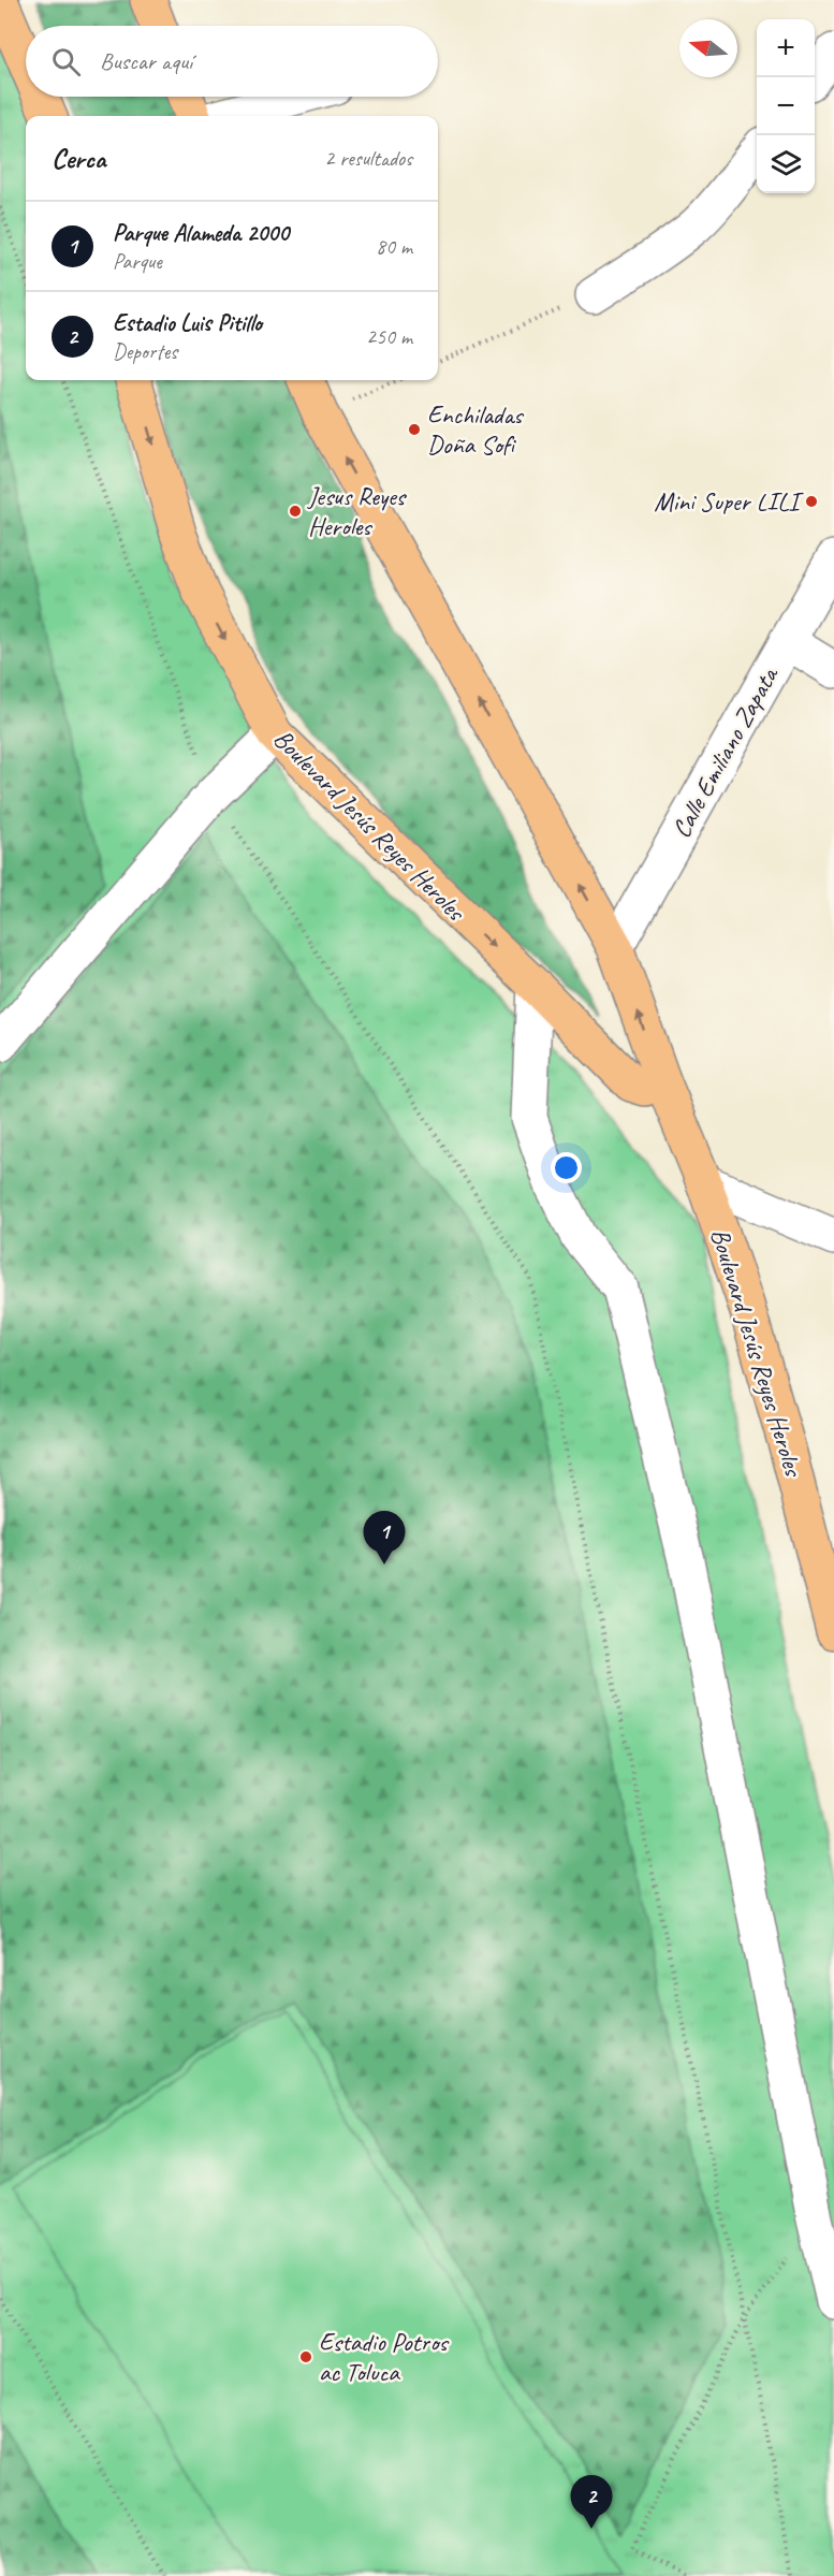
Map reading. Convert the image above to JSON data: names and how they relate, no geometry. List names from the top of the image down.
{
  "streets": {
    "main road": ["Boulevard Jesús Reyes Heroles"],
    "street": ["Calle Emiliano Zapata"]
  },
  "crossings": [
    ["Calle Emiliano Zapata", "Boulevard Jesús Reyes Heroles"]
  ],
  "places": [
    "Enchiladas Doña Sofi",
    "Mini Super LILI",
    "Jesus Reyes Heroles",
    "Estadio Potros ac Toluca"
  ],
  "north": "left",
  "page": {
    "map_buttons": ["+", "−"],
    "search": "Buscar aquí",
    "heading": ["Cerca", "2 resultados"],
    "list": [
      {
        "mark": "1",
        "name": "Parque Alameda 2000",
        "note": "Parque",
        "value": "80 m"
      },
      {
        "mark": "2",
        "name": "Estadio Luis Pitillo",
        "note": "Deportes",
        "value": "250 m"
      }
    ],
    "pins": ["1", "2"]
  }
}
